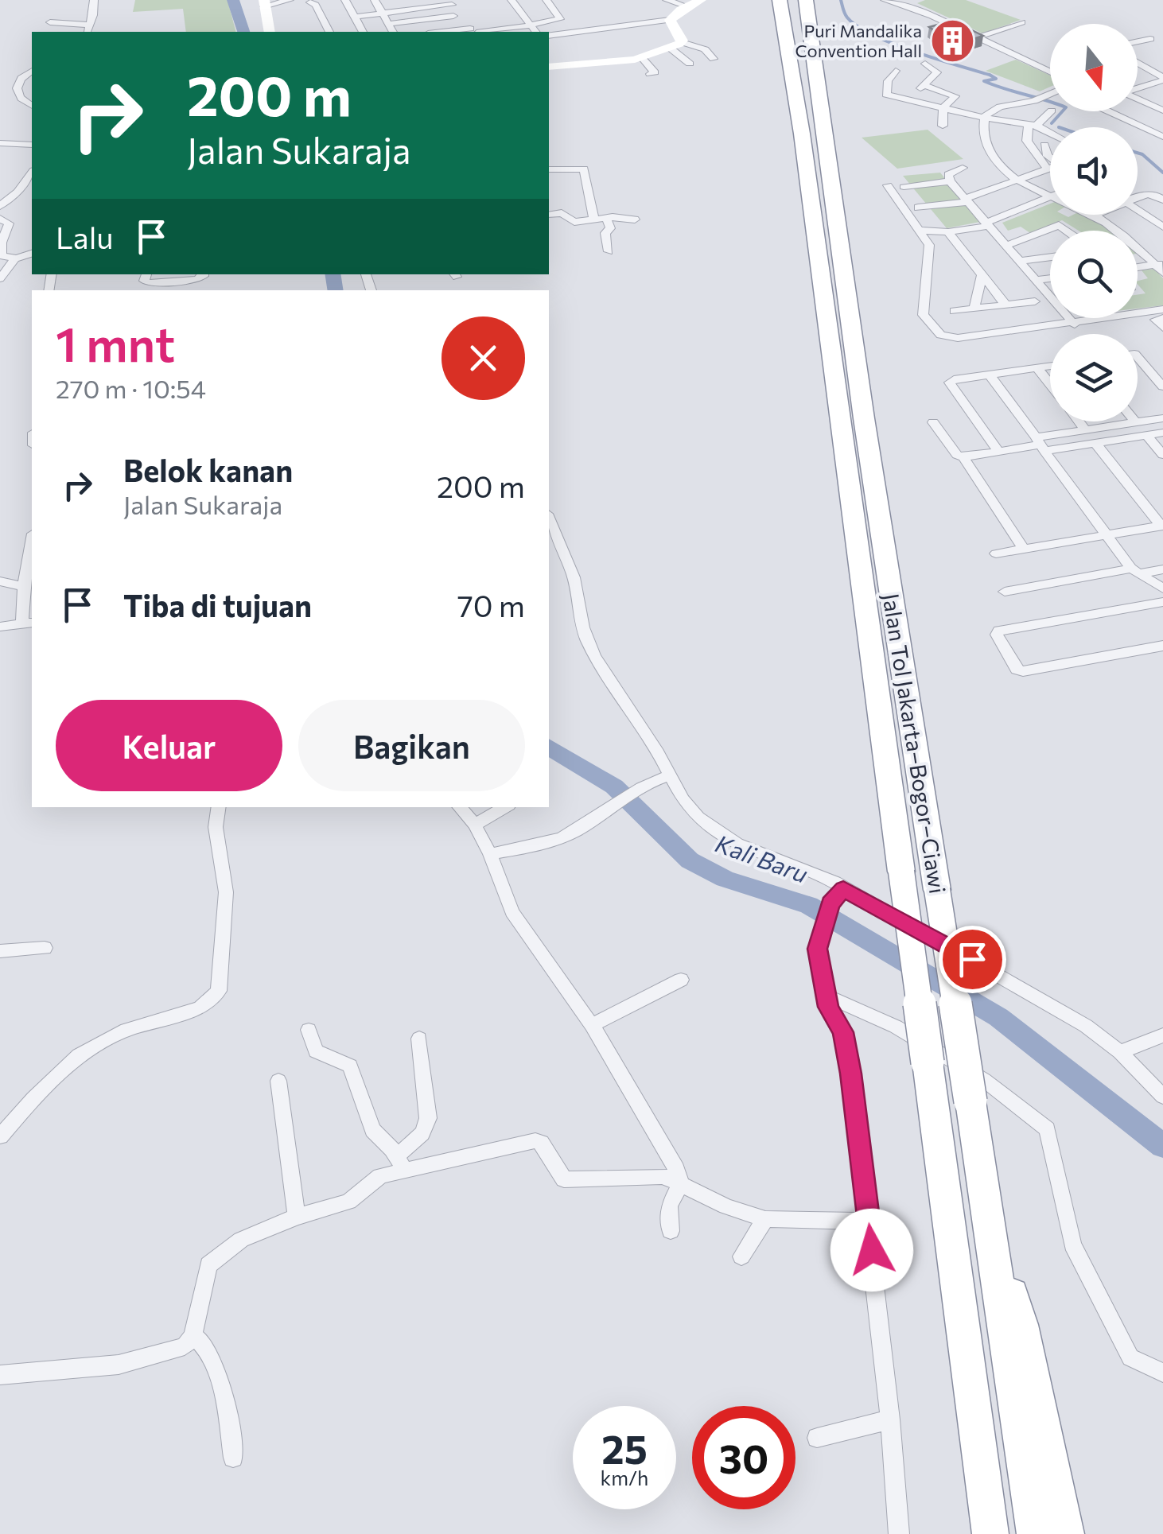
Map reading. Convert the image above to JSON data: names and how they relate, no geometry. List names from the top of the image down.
{
  "streets": {
    "highway": ["Jalan Tol Jakarta–Bogor–Ciawi"]
  },
  "water": ["Kali Baru"],
  "places": {
    "building": ["Puri Mandalika Convention Hall"]
  },
  "north": "bottom",
  "page": {
    "turn": ["200 m", "Jalan Sukaraja"],
    "then": "Lalu",
    "heading": ["1 mnt", "270 m · 10:54"],
    "list": [
      {
        "name": "Belok kanan",
        "note": "Jalan Sukaraja",
        "value": "200 m"
      },
      {
        "name": "Tiba di tujuan",
        "value": "70 m"
      }
    ],
    "buttons": ["Keluar", "Bagikan"],
    "speed": "25 km/h",
    "limit": "30"
  }
}
